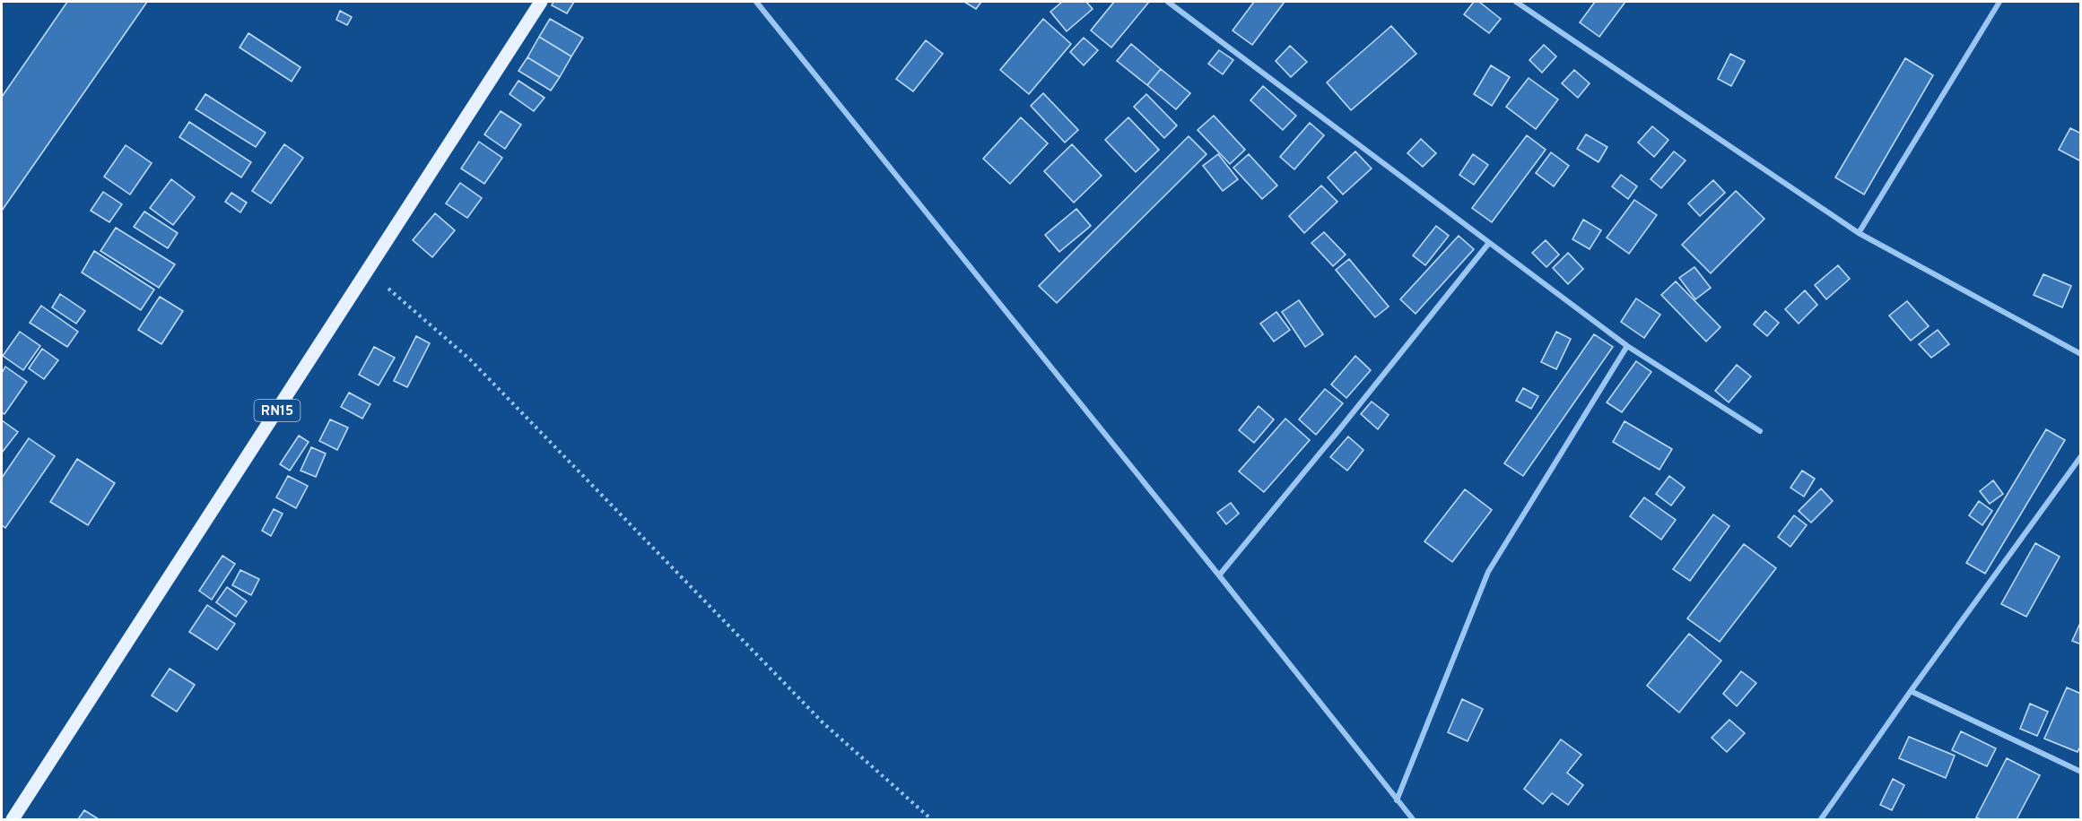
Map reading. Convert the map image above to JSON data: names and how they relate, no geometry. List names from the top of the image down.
{
  "streets": {
    "main road": ["RN15"]
  }
}
